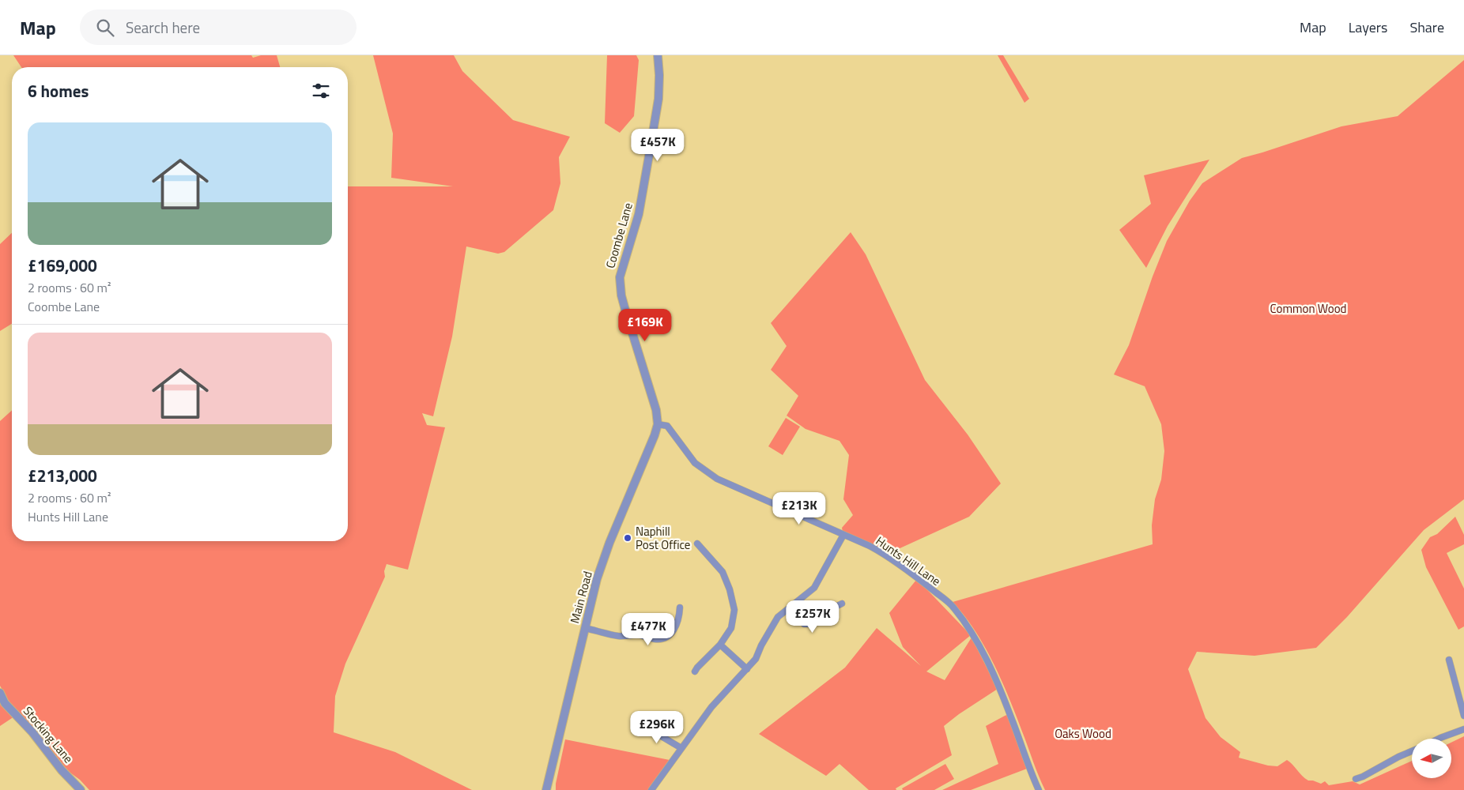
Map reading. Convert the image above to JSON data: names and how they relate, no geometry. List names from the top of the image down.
{
  "streets": {
    "street": [
      "Coombe Lane",
      "Hunts Hill Lane",
      "Main Road",
      "Stocking Lane"
    ]
  },
  "crossings": [
    ["Coombe Lane", "Hunts Hill Lane"],
    ["Coombe Lane", "Main Road"],
    ["Hunts Hill Lane", "Main Road"]
  ],
  "parks": ["Common Wood", "Oaks Wood"],
  "places": ["Naphill Post Office"],
  "north": "left",
  "page": {
    "header": "Map",
    "search": "Search here",
    "nav": ["Map", "Layers", "Share"],
    "heading": "6 homes",
    "list": [
      {
        "name": "£169,000",
        "note": "2 rooms · 60 m² · Coombe Lane"
      },
      {
        "name": "£213,000",
        "note": "2 rooms · 60 m² · Hunts Hill Lane"
      }
    ],
    "price": [
      "£457K",
      "£169K",
      "£213K",
      "£257K",
      "£477K",
      "£296K"
    ]
  }
}
